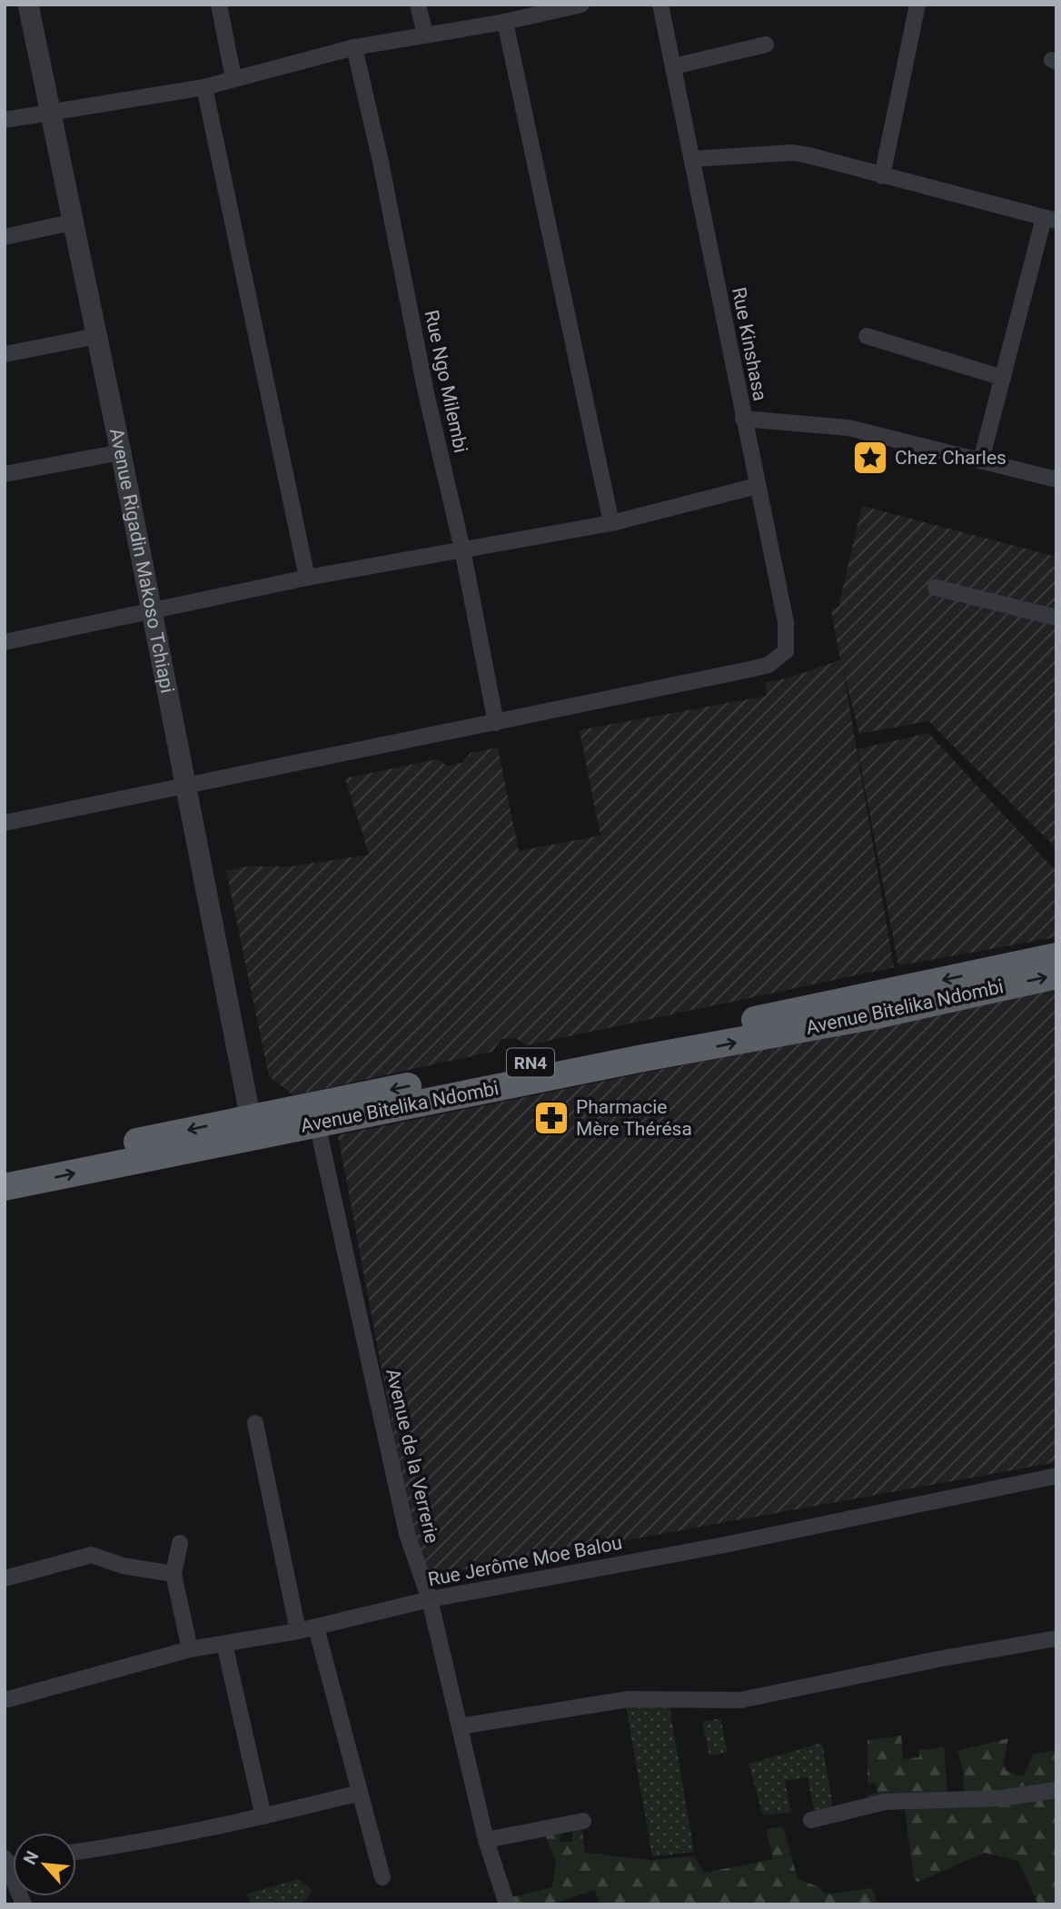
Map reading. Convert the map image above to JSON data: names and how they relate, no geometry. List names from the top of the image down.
{
  "streets": {
    "highway": ["Avenue Bitelika Ndombi", "RN4"],
    "street": [
      "Rue Kinshasa",
      "Rue Ngo Milembi",
      "Avenue Rigadin Makoso Tchiapi",
      "Avenue de la Verrerie",
      "Rue Jerôme Moe Balou"
    ]
  },
  "crossings": [
    ["Rue Kinshasa", "Rue Ngo Milembi"],
    ["Rue Kinshasa", "Avenue Rigadin Makoso Tchiapi"],
    ["Avenue Rigadin Makoso Tchiapi", "Avenue Bitelika Ndombi"],
    ["Avenue Bitelika Ndombi", "Avenue de la Verrerie"],
    ["Avenue de la Verrerie", "Rue Jerôme Moe Balou"]
  ],
  "places": {
    "place": ["Chez Charles"],
    "pharmacy": ["Pharmacie Mère Thérésa"]
  },
  "north": "top left"
}
